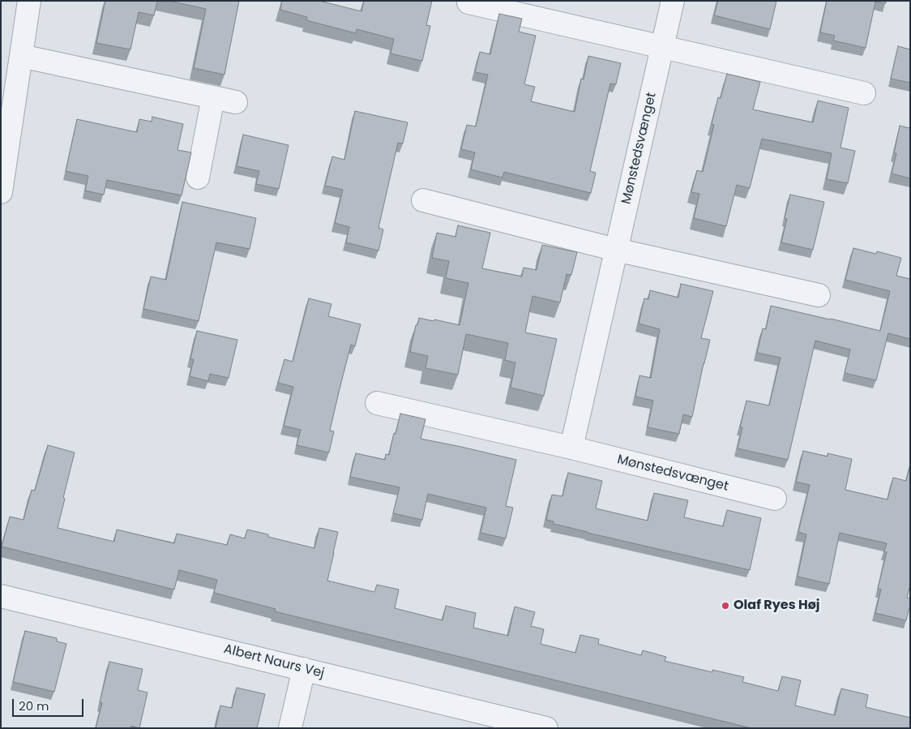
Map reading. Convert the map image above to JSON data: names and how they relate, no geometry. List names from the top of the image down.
{
  "streets": {
    "street": ["Mønstedsvænget", "Albert Naurs Vej"]
  },
  "places": ["Olaf Ryes Høj"],
  "scale_bar": "20 m"
}
